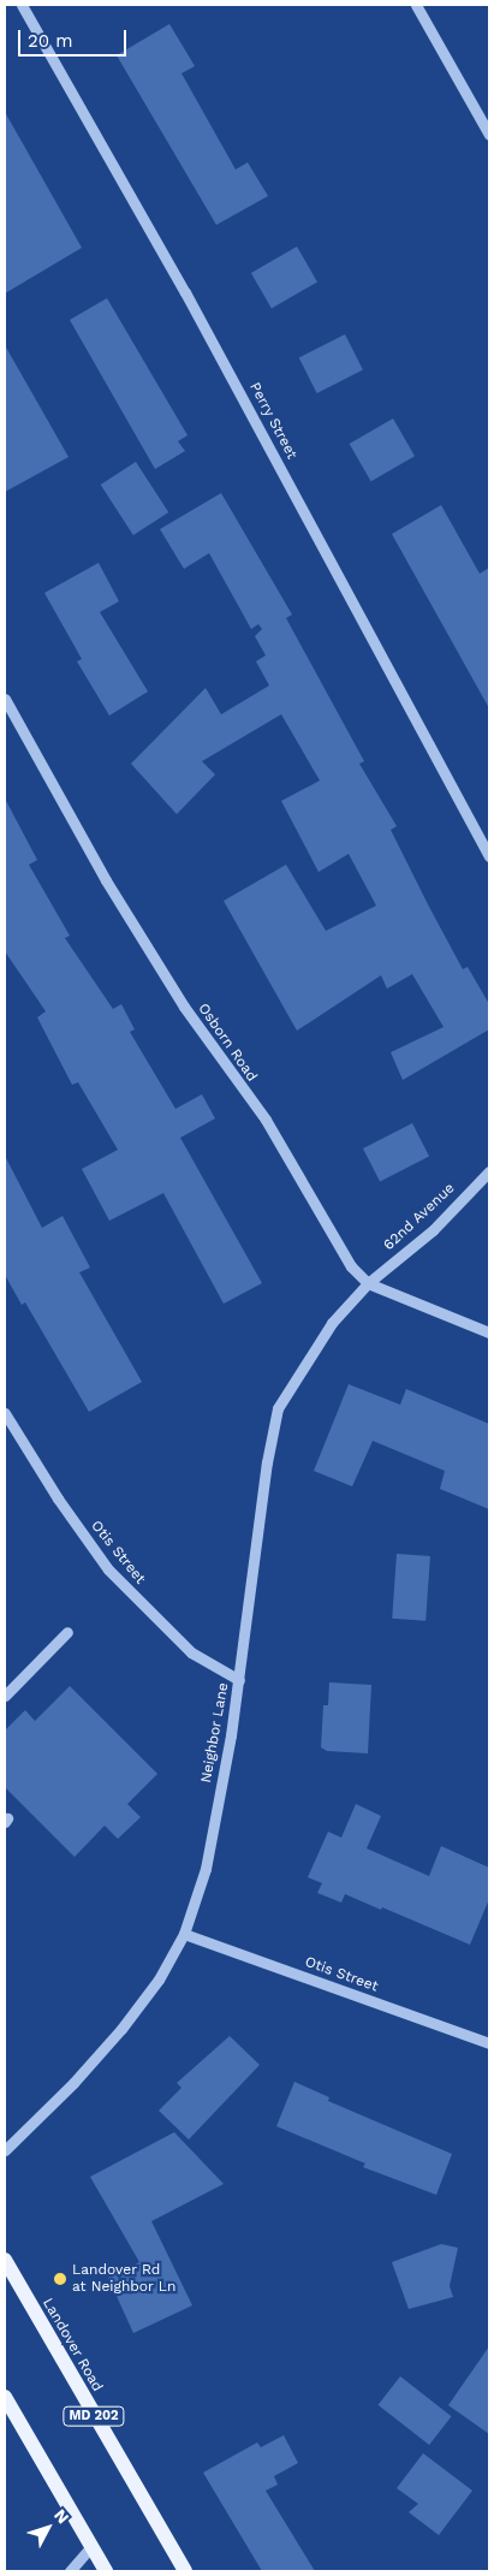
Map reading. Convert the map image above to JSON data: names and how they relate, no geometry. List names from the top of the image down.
{
  "streets": {
    "main road": ["Landover Road", "MD 202"],
    "street": [
      "Perry Street",
      "Osborn Road",
      "62nd Avenue",
      "Otis Street",
      "Neighbor Lane"
    ]
  },
  "crossings": [
    ["Osborn Road", "62nd Avenue"],
    ["Osborn Road", "Neighbor Lane"],
    ["62nd Avenue", "Neighbor Lane"],
    ["Otis Street", "Neighbor Lane"]
  ],
  "places": ["Landover Rd at Neighbor Ln"],
  "scale_bar": "20 m",
  "north": "top right"
}
